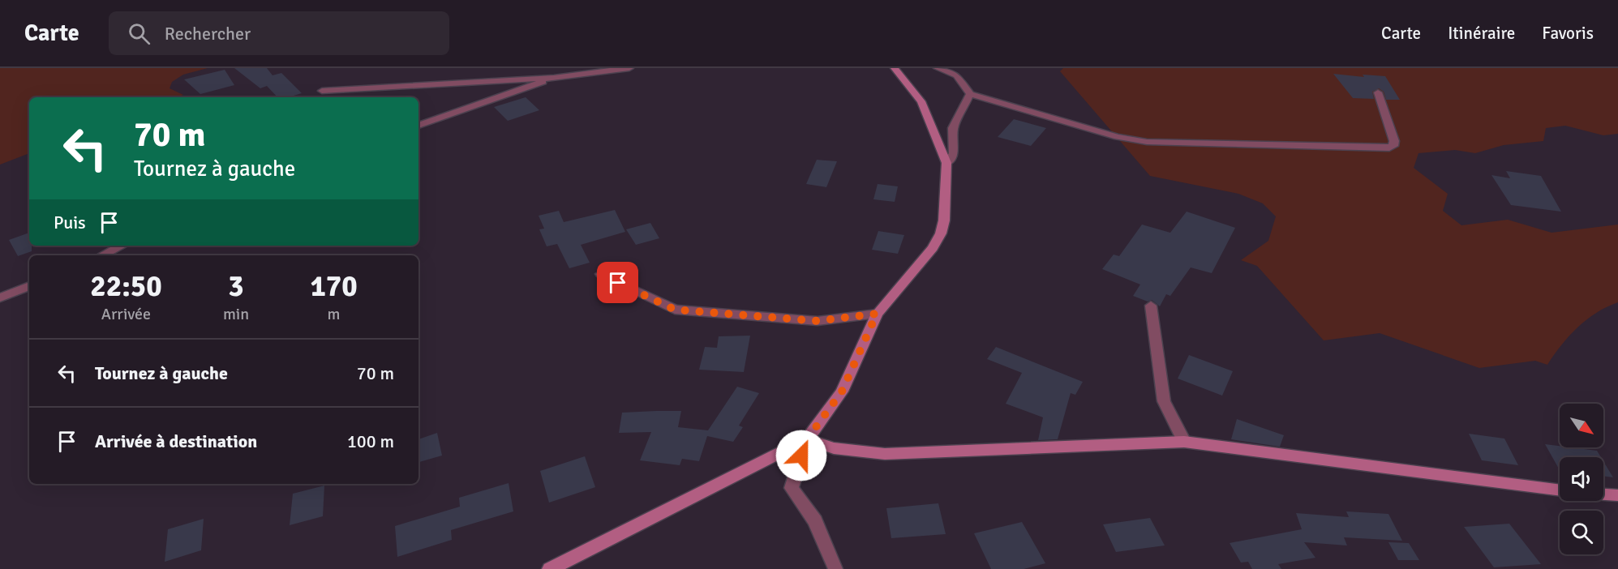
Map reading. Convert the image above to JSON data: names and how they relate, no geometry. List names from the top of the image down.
{
  "north": "bottom right",
  "page": {
    "header": "Carte",
    "search": "Rechercher",
    "nav": ["Carte", "Itinéraire", "Favoris"],
    "turn": ["70 m", "Tournez à gauche"],
    "then": "Puis",
    "eta": [
      "22:50",
      "Arrivée",
      "3",
      "min",
      "170",
      "m"
    ],
    "list": [
      {
        "name": "Tournez à gauche",
        "value": "70 m"
      },
      {
        "name": "Arrivée à destination",
        "value": "100 m"
      }
    ]
  }
}
